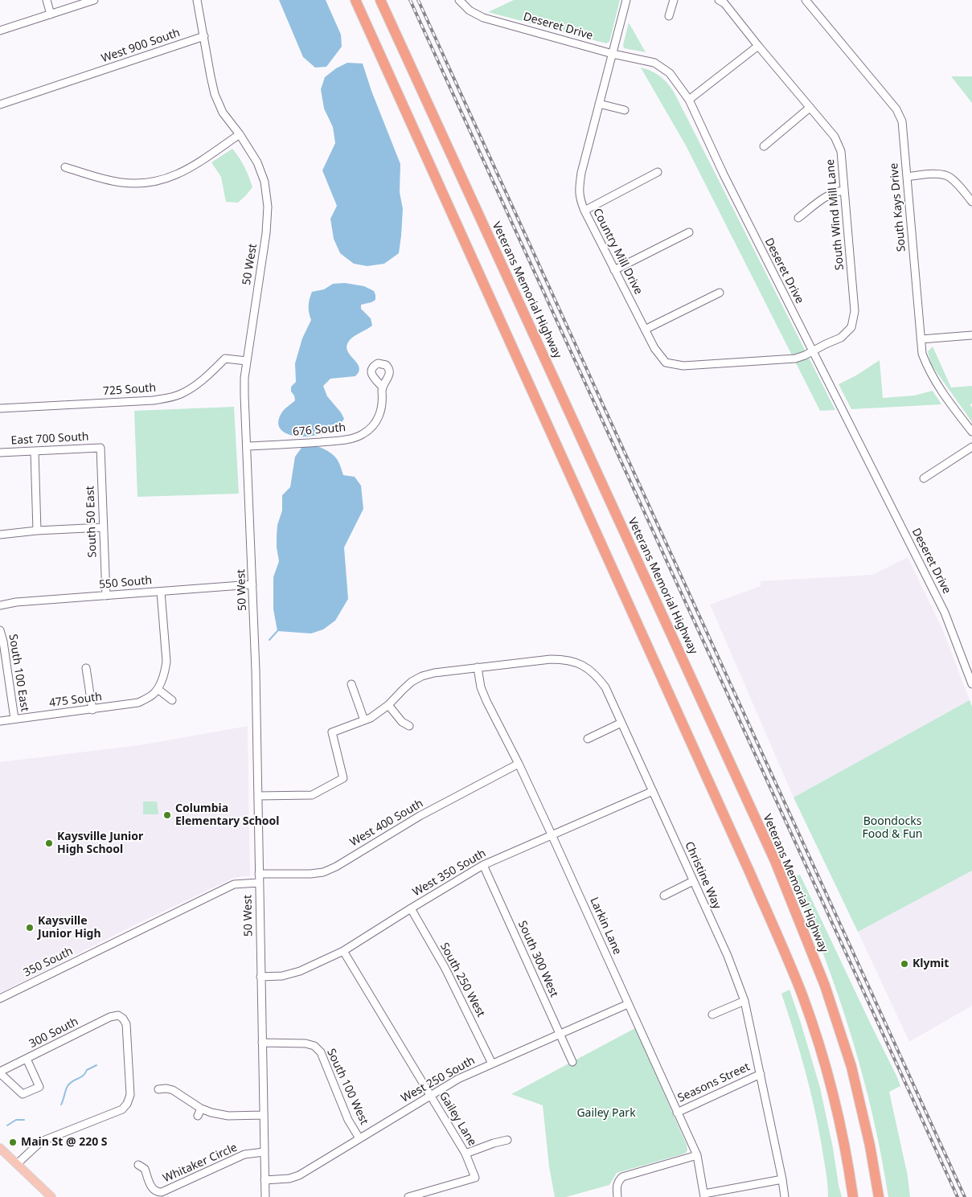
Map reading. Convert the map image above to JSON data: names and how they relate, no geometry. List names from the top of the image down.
{
  "streets": {
    "highway": ["Veterans Memorial Highway"],
    "street": [
      "Deseret Drive",
      "West 900 South",
      "South Kays Drive",
      "South Wind Mill Lane",
      "Country Mill Drive",
      "50 West",
      "725 South",
      "676 South",
      "East 700 South",
      "South 50 East",
      "550 South",
      "South 100 East",
      "475 South",
      "West 400 South",
      "West 350 South",
      "Christine Way",
      "Larkin Lane",
      "South 300 West",
      "350 South",
      "South 250 West",
      "300 South",
      "West 250 South",
      "Seasons Street",
      "South 100 West",
      "Gailey Lane",
      "Whitaker Circle"
    ]
  },
  "crossings": [
    ["Deseret Drive", "South Wind Mill Lane"],
    ["Deseret Drive", "Country Mill Drive"],
    ["West 900 South", "50 West"],
    ["South Wind Mill Lane", "Country Mill Drive"],
    ["50 West", "725 South"],
    ["50 West", "676 South"],
    ["50 West", "550 South"],
    ["50 West", "West 400 South"],
    ["50 West", "West 350 South"],
    ["50 West", "Christine Way"],
    ["50 West", "350 South"],
    ["50 West", "West 250 South"],
    ["50 West", "South 100 West"],
    ["50 West", "Whitaker Circle"],
    ["East 700 South", "South 50 East"],
    ["South 50 East", "550 South"],
    ["South 100 East", "475 South"],
    ["West 400 South", "Larkin Lane"],
    ["West 350 South", "Christine Way"],
    ["West 350 South", "Larkin Lane"],
    ["West 350 South", "South 300 West"],
    ["West 350 South", "South 250 West"],
    ["West 350 South", "Gailey Lane"],
    ["Christine Way", "Larkin Lane"],
    ["Christine Way", "Seasons Street"],
    ["Larkin Lane", "West 250 South"],
    ["Larkin Lane", "Seasons Street"],
    ["South 300 West", "West 250 South"],
    ["South 250 West", "West 250 South"],
    ["West 250 South", "South 100 West"],
    ["West 250 South", "Gailey Lane"]
  ],
  "parks": ["Boondocks Food & Fun", "Gailey Park"],
  "places": [
    "Columbia Elementary School",
    "Kaysville Junior High School",
    "Kaysville Junior High",
    "Klymit",
    "Main St @ 220 S"
  ]
}
